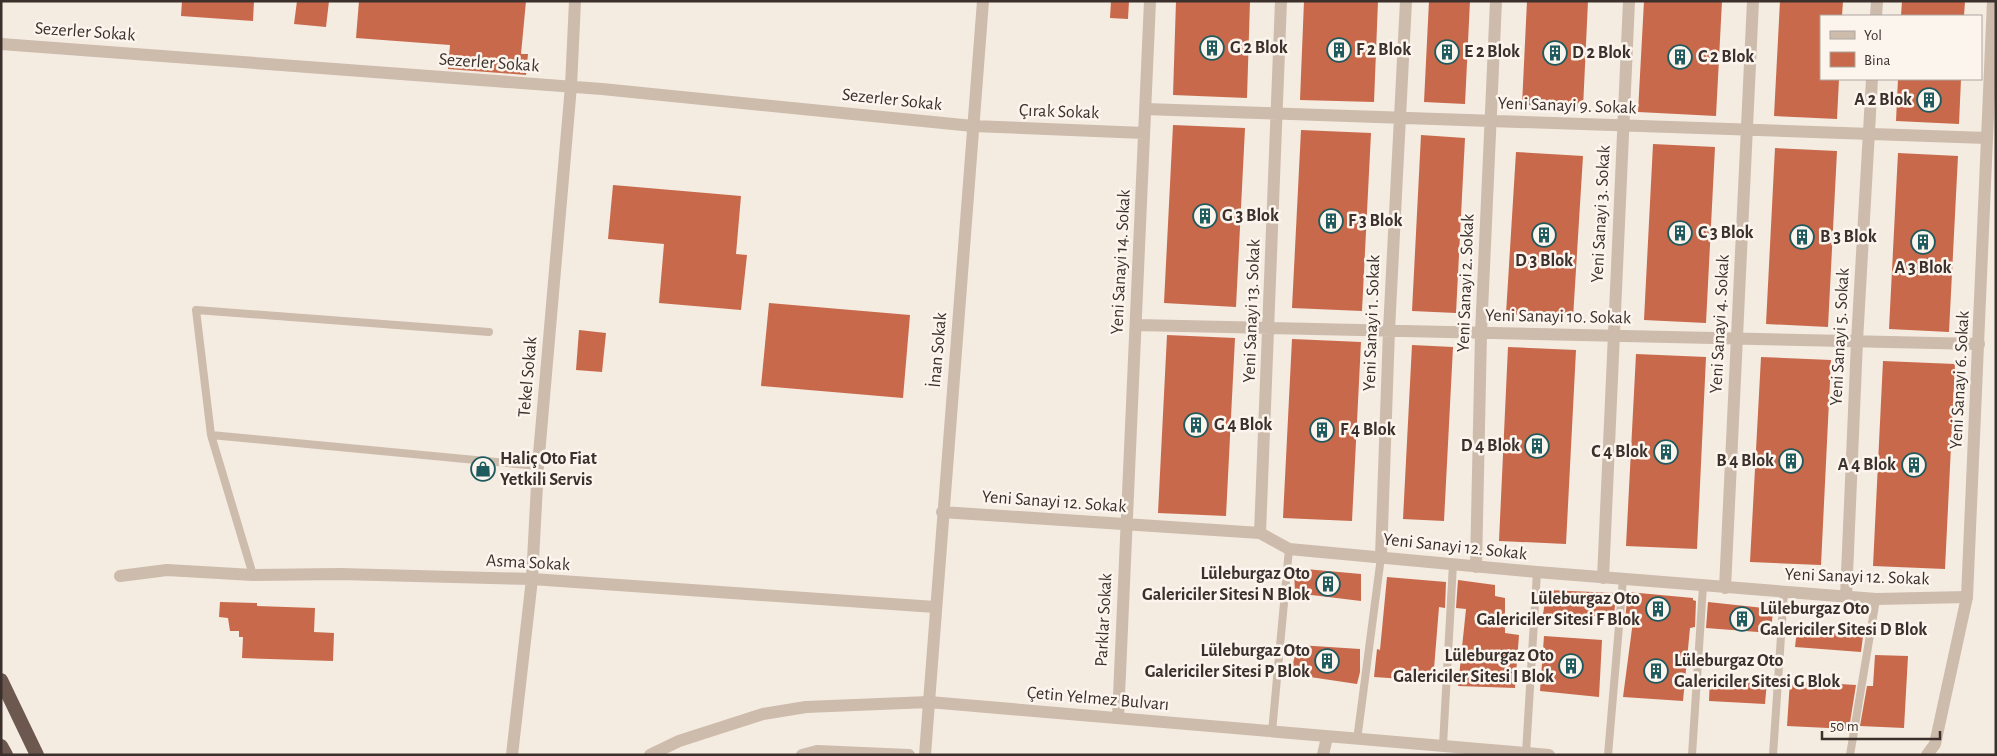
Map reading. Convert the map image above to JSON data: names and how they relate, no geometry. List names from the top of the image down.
{
  "streets": {
    "street": [
      "Sezerler Sokak",
      "Yeni Sanayi 9. Sokak",
      "Çırak Sokak",
      "Yeni Sanayi 3. Sokak",
      "Yeni Sanayi 14. Sokak",
      "Yeni Sanayi 2. Sokak",
      "Yeni Sanayi 13. Sokak",
      "Yeni Sanayi 10. Sokak",
      "Yeni Sanayi 1. Sokak",
      "Yeni Sanayi 4. Sokak",
      "Yeni Sanayi 5. Sokak",
      "İnan Sokak",
      "Tekel Sokak",
      "Yeni Sanayi 6. Sokak",
      "Yeni Sanayi 12. Sokak",
      "Asma Sokak",
      "Parklar Sokak",
      "Çetin Yelmez Bulvarı"
    ]
  },
  "crossings": [
    ["Sezerler Sokak", "Çırak Sokak"],
    ["Sezerler Sokak", "İnan Sokak"],
    ["Sezerler Sokak", "Tekel Sokak"],
    ["Yeni Sanayi 9. Sokak", "Yeni Sanayi 3. Sokak"],
    ["Yeni Sanayi 9. Sokak", "Yeni Sanayi 14. Sokak"],
    ["Yeni Sanayi 9. Sokak", "Yeni Sanayi 2. Sokak"],
    ["Yeni Sanayi 9. Sokak", "Yeni Sanayi 13. Sokak"],
    ["Yeni Sanayi 9. Sokak", "Yeni Sanayi 1. Sokak"],
    ["Yeni Sanayi 9. Sokak", "Yeni Sanayi 4. Sokak"],
    ["Yeni Sanayi 9. Sokak", "Yeni Sanayi 5. Sokak"],
    ["Yeni Sanayi 9. Sokak", "Yeni Sanayi 6. Sokak"],
    ["Çırak Sokak", "Yeni Sanayi 14. Sokak"],
    ["Çırak Sokak", "İnan Sokak"],
    ["Yeni Sanayi 3. Sokak", "Yeni Sanayi 10. Sokak"],
    ["Yeni Sanayi 3. Sokak", "Yeni Sanayi 12. Sokak"],
    ["Yeni Sanayi 14. Sokak", "Yeni Sanayi 10. Sokak"],
    ["Yeni Sanayi 14. Sokak", "Yeni Sanayi 12. Sokak"],
    ["Yeni Sanayi 14. Sokak", "Parklar Sokak"],
    ["Yeni Sanayi 2. Sokak", "Yeni Sanayi 10. Sokak"],
    ["Yeni Sanayi 2. Sokak", "Yeni Sanayi 12. Sokak"],
    ["Yeni Sanayi 13. Sokak", "Yeni Sanayi 10. Sokak"],
    ["Yeni Sanayi 13. Sokak", "Yeni Sanayi 12. Sokak"],
    ["Yeni Sanayi 10. Sokak", "Yeni Sanayi 1. Sokak"],
    ["Yeni Sanayi 10. Sokak", "Yeni Sanayi 4. Sokak"],
    ["Yeni Sanayi 10. Sokak", "Yeni Sanayi 5. Sokak"],
    ["Yeni Sanayi 10. Sokak", "Yeni Sanayi 6. Sokak"],
    ["Yeni Sanayi 1. Sokak", "Yeni Sanayi 12. Sokak"],
    ["Yeni Sanayi 4. Sokak", "Yeni Sanayi 12. Sokak"],
    ["Yeni Sanayi 5. Sokak", "Yeni Sanayi 12. Sokak"],
    ["İnan Sokak", "Yeni Sanayi 12. Sokak"],
    ["İnan Sokak", "Asma Sokak"],
    ["İnan Sokak", "Çetin Yelmez Bulvarı"],
    ["Tekel Sokak", "Asma Sokak"],
    ["Yeni Sanayi 6. Sokak", "Yeni Sanayi 12. Sokak"],
    ["Yeni Sanayi 12. Sokak", "Parklar Sokak"],
    ["Parklar Sokak", "Çetin Yelmez Bulvarı"]
  ],
  "places": {
    "building": [
      "G 2 Blok",
      "F 2 Blok",
      "E 2 Blok",
      "D 2 Blok",
      "C 2 Blok",
      "A 2 Blok",
      "G 3 Blok",
      "F 3 Blok",
      "C 3 Blok",
      "D 3 Blok",
      "B 3 Blok",
      "A 3 Blok",
      "G 4 Blok",
      "F 4 Blok",
      "D 4 Blok",
      "C 4 Blok",
      "B 4 Blok",
      "A 4 Blok",
      "Lüleburgaz Oto Galericiler Sitesi N Blok",
      "Lüleburgaz Oto Galericiler Sitesi F Blok",
      "Lüleburgaz Oto Galericiler Sitesi D Blok",
      "Lüleburgaz Oto Galericiler Sitesi P Blok",
      "Lüleburgaz Oto Galericiler Sitesi I Blok",
      "Lüleburgaz Oto Galericiler Sitesi G Blok"
    ],
    "shop": ["Haliç Oto Fiat Yetkili Servis"]
  },
  "legend": ["Yol", "Bina"],
  "scale_bar": "50 m"
}
